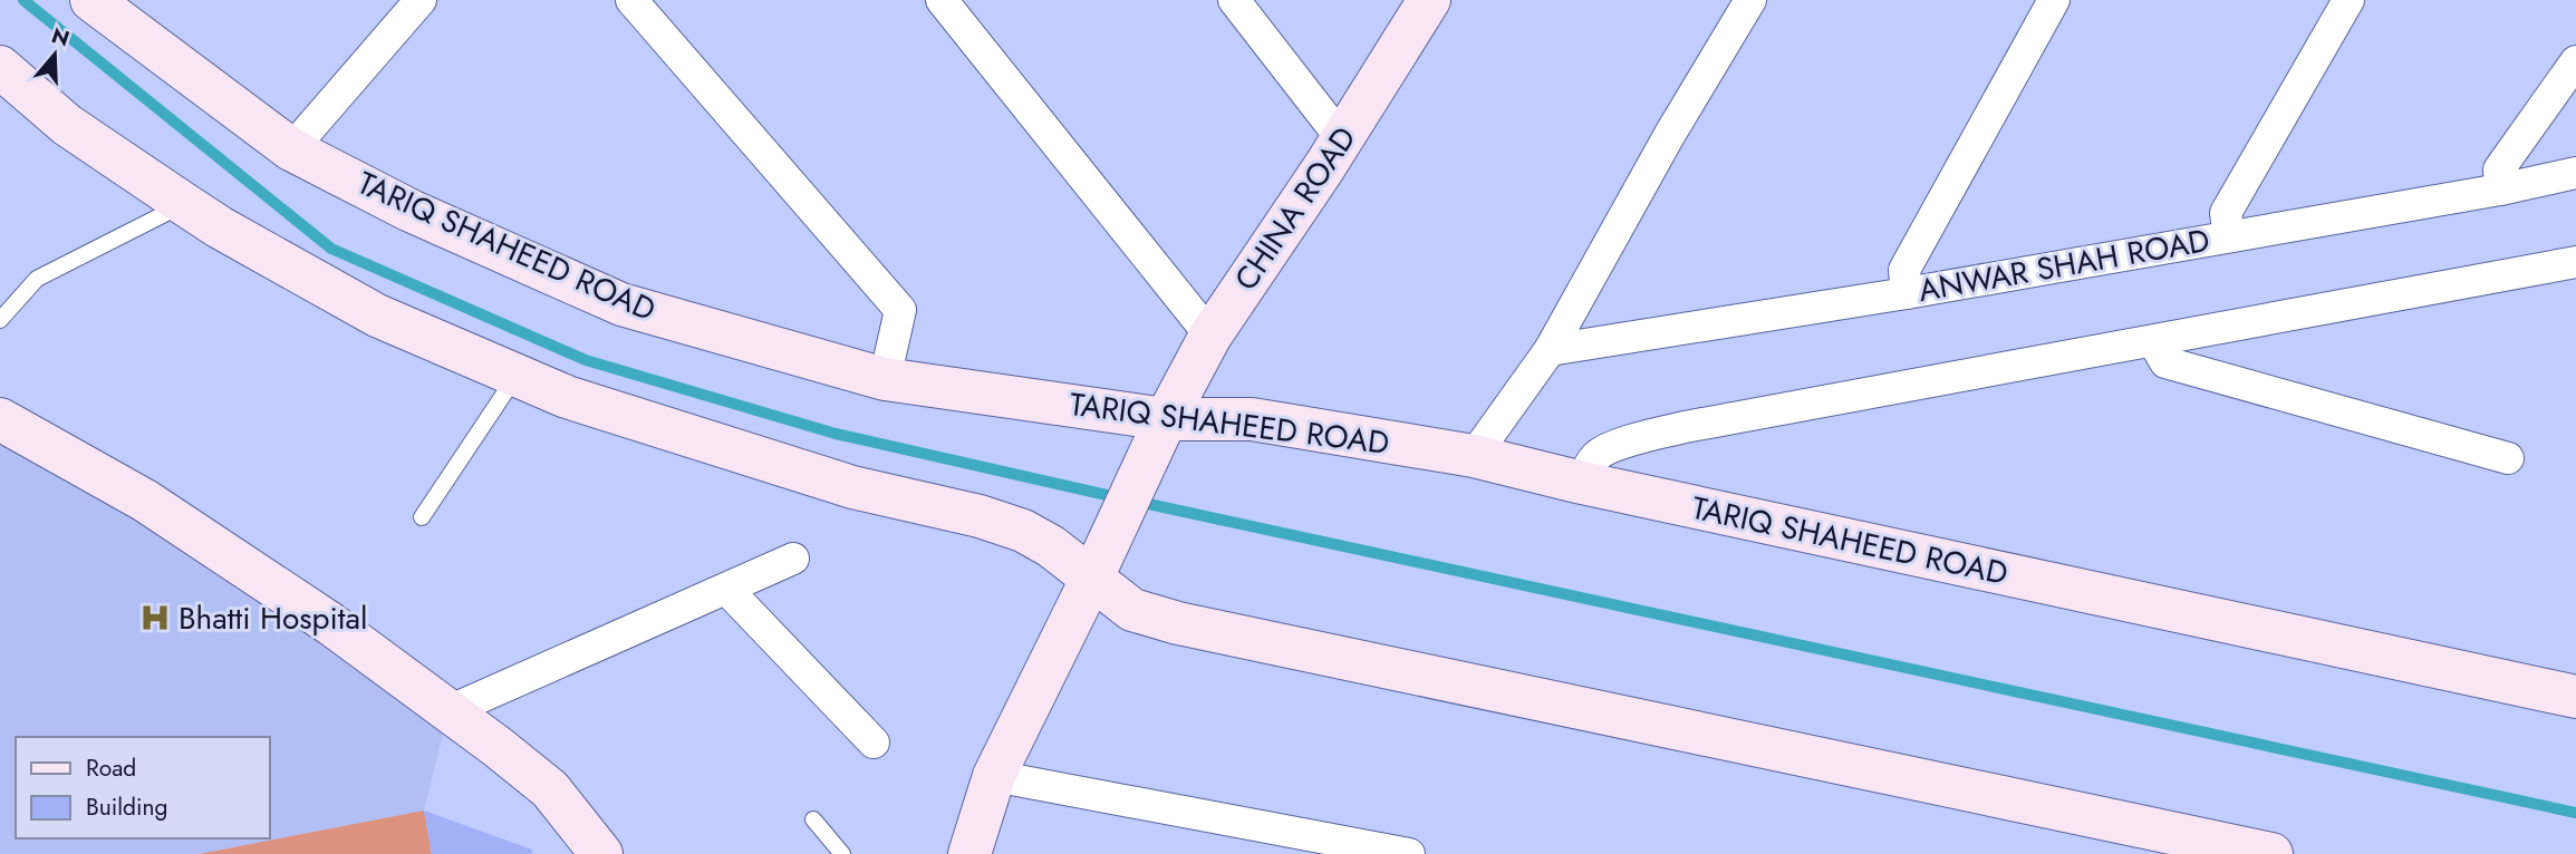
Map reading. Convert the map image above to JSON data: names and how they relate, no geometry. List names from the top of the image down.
{
  "streets": {
    "main road": ["CHINA ROAD", "TARIQ SHAHEED ROAD"],
    "street": ["ANWAR SHAH ROAD"]
  },
  "crossings": [
    ["CHINA ROAD", "TARIQ SHAHEED ROAD"]
  ],
  "places": {
    "hospital": ["Bhatti Hospital"]
  },
  "legend": ["Road", "Building"],
  "north": "top"
}
